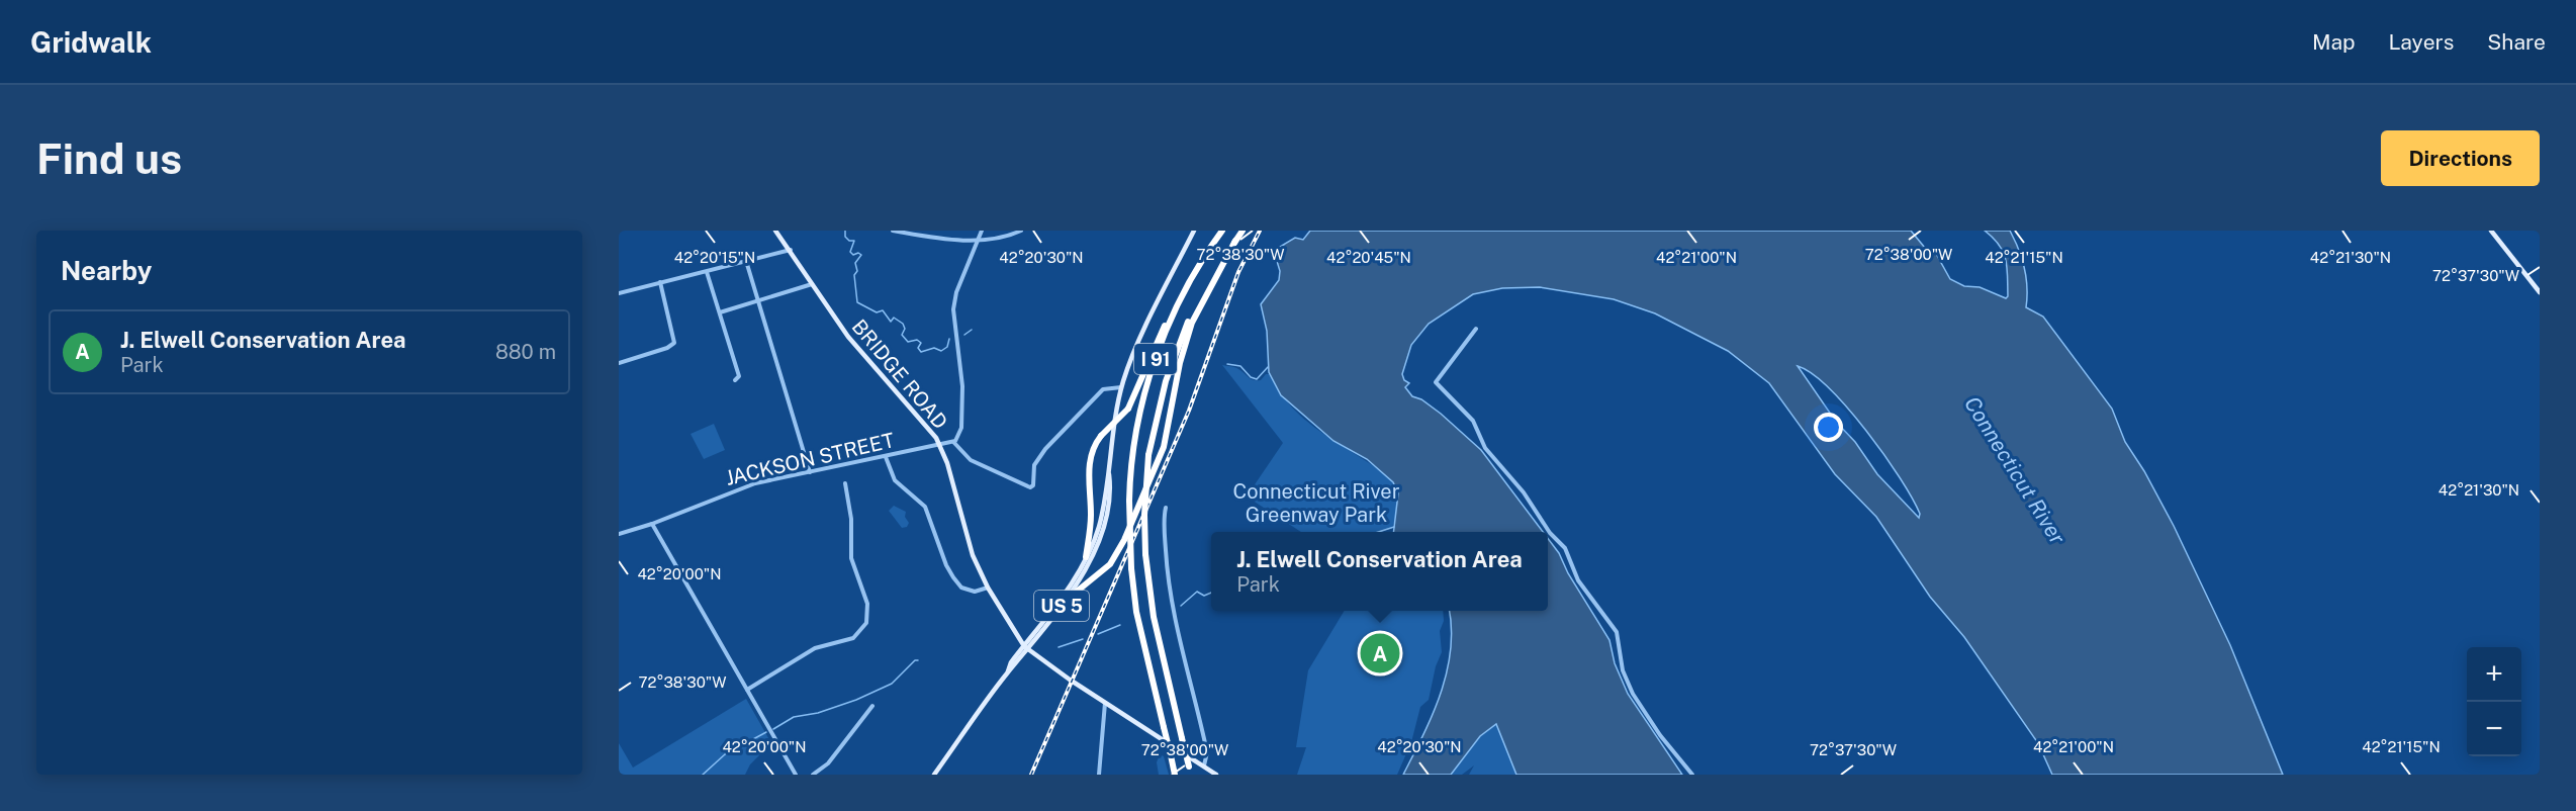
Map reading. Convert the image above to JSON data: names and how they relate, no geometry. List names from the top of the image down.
{
  "streets": {
    "highway": ["I 91"],
    "main road": ["BRIDGE ROAD", "US 5"],
    "street": ["JACKSON STREET"]
  },
  "crossings": [
    ["BRIDGE ROAD", "JACKSON STREET"],
    ["BRIDGE ROAD", "US 5"]
  ],
  "water": ["Connecticut River"],
  "parks": ["Connecticut River Greenway Park"],
  "page": {
    "header": "Gridwalk",
    "nav": ["Map", "Layers", "Share"],
    "buttons": "Directions",
    "title": "Find us",
    "heading": "Nearby",
    "list": [
      {
        "mark": "A",
        "name": "J. Elwell Conservation Area",
        "note": "Park",
        "value": "880 m"
      }
    ],
    "popup": ["J. Elwell Conservation Area", "Park"],
    "pins": "A",
    "map_buttons": ["+", "−"]
  },
  "coordinates": [
    "72°38'00\"W",
    "72°38'30\"W",
    "42°20'15\"N",
    "42°20'45\"N",
    "42°21'30\"N",
    "42°20'30\"N",
    "42°21'00\"N",
    "42°21'15\"N",
    "72°37'30\"W",
    "42°20'00\"N"
  ]
}
